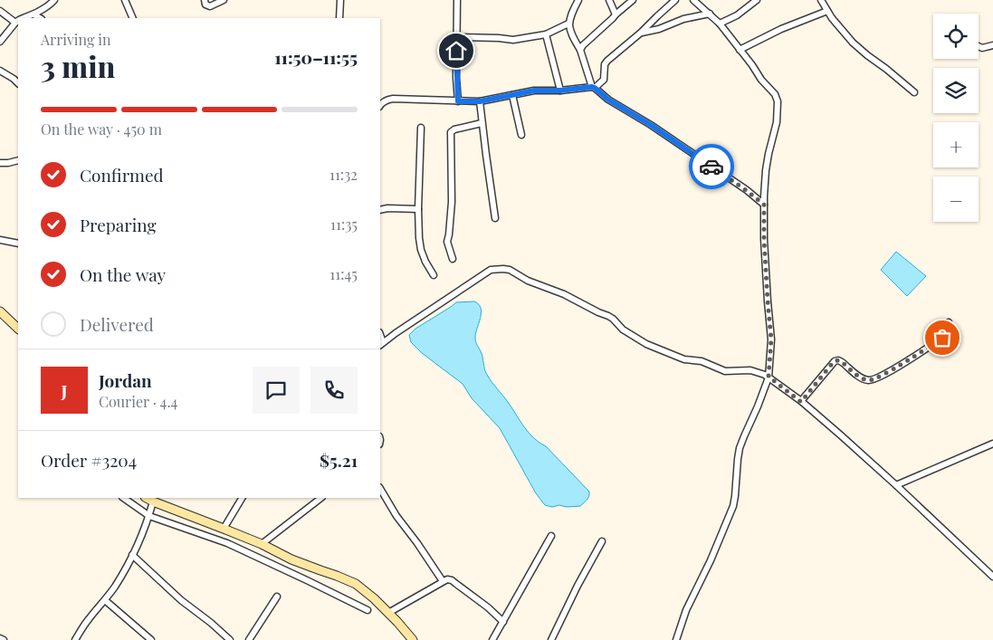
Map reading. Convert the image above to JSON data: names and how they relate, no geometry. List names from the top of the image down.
{
  "page": {
    "map_buttons": ["+", "−"],
    "heading": ["3 min", "Arriving in", "11:50–11:55"],
    "panel": [
      "Jordan",
      "Courier · 4.4",
      "Order #3204",
      "$5.21"
    ],
    "bar": "On the way · 450 m",
    "list": [
      ["Confirmed", "11:32"],
      ["Preparing", "11:35"],
      ["On the way", "11:45"],
      "Delivered"
    ],
    "round": "J"
  }
}
